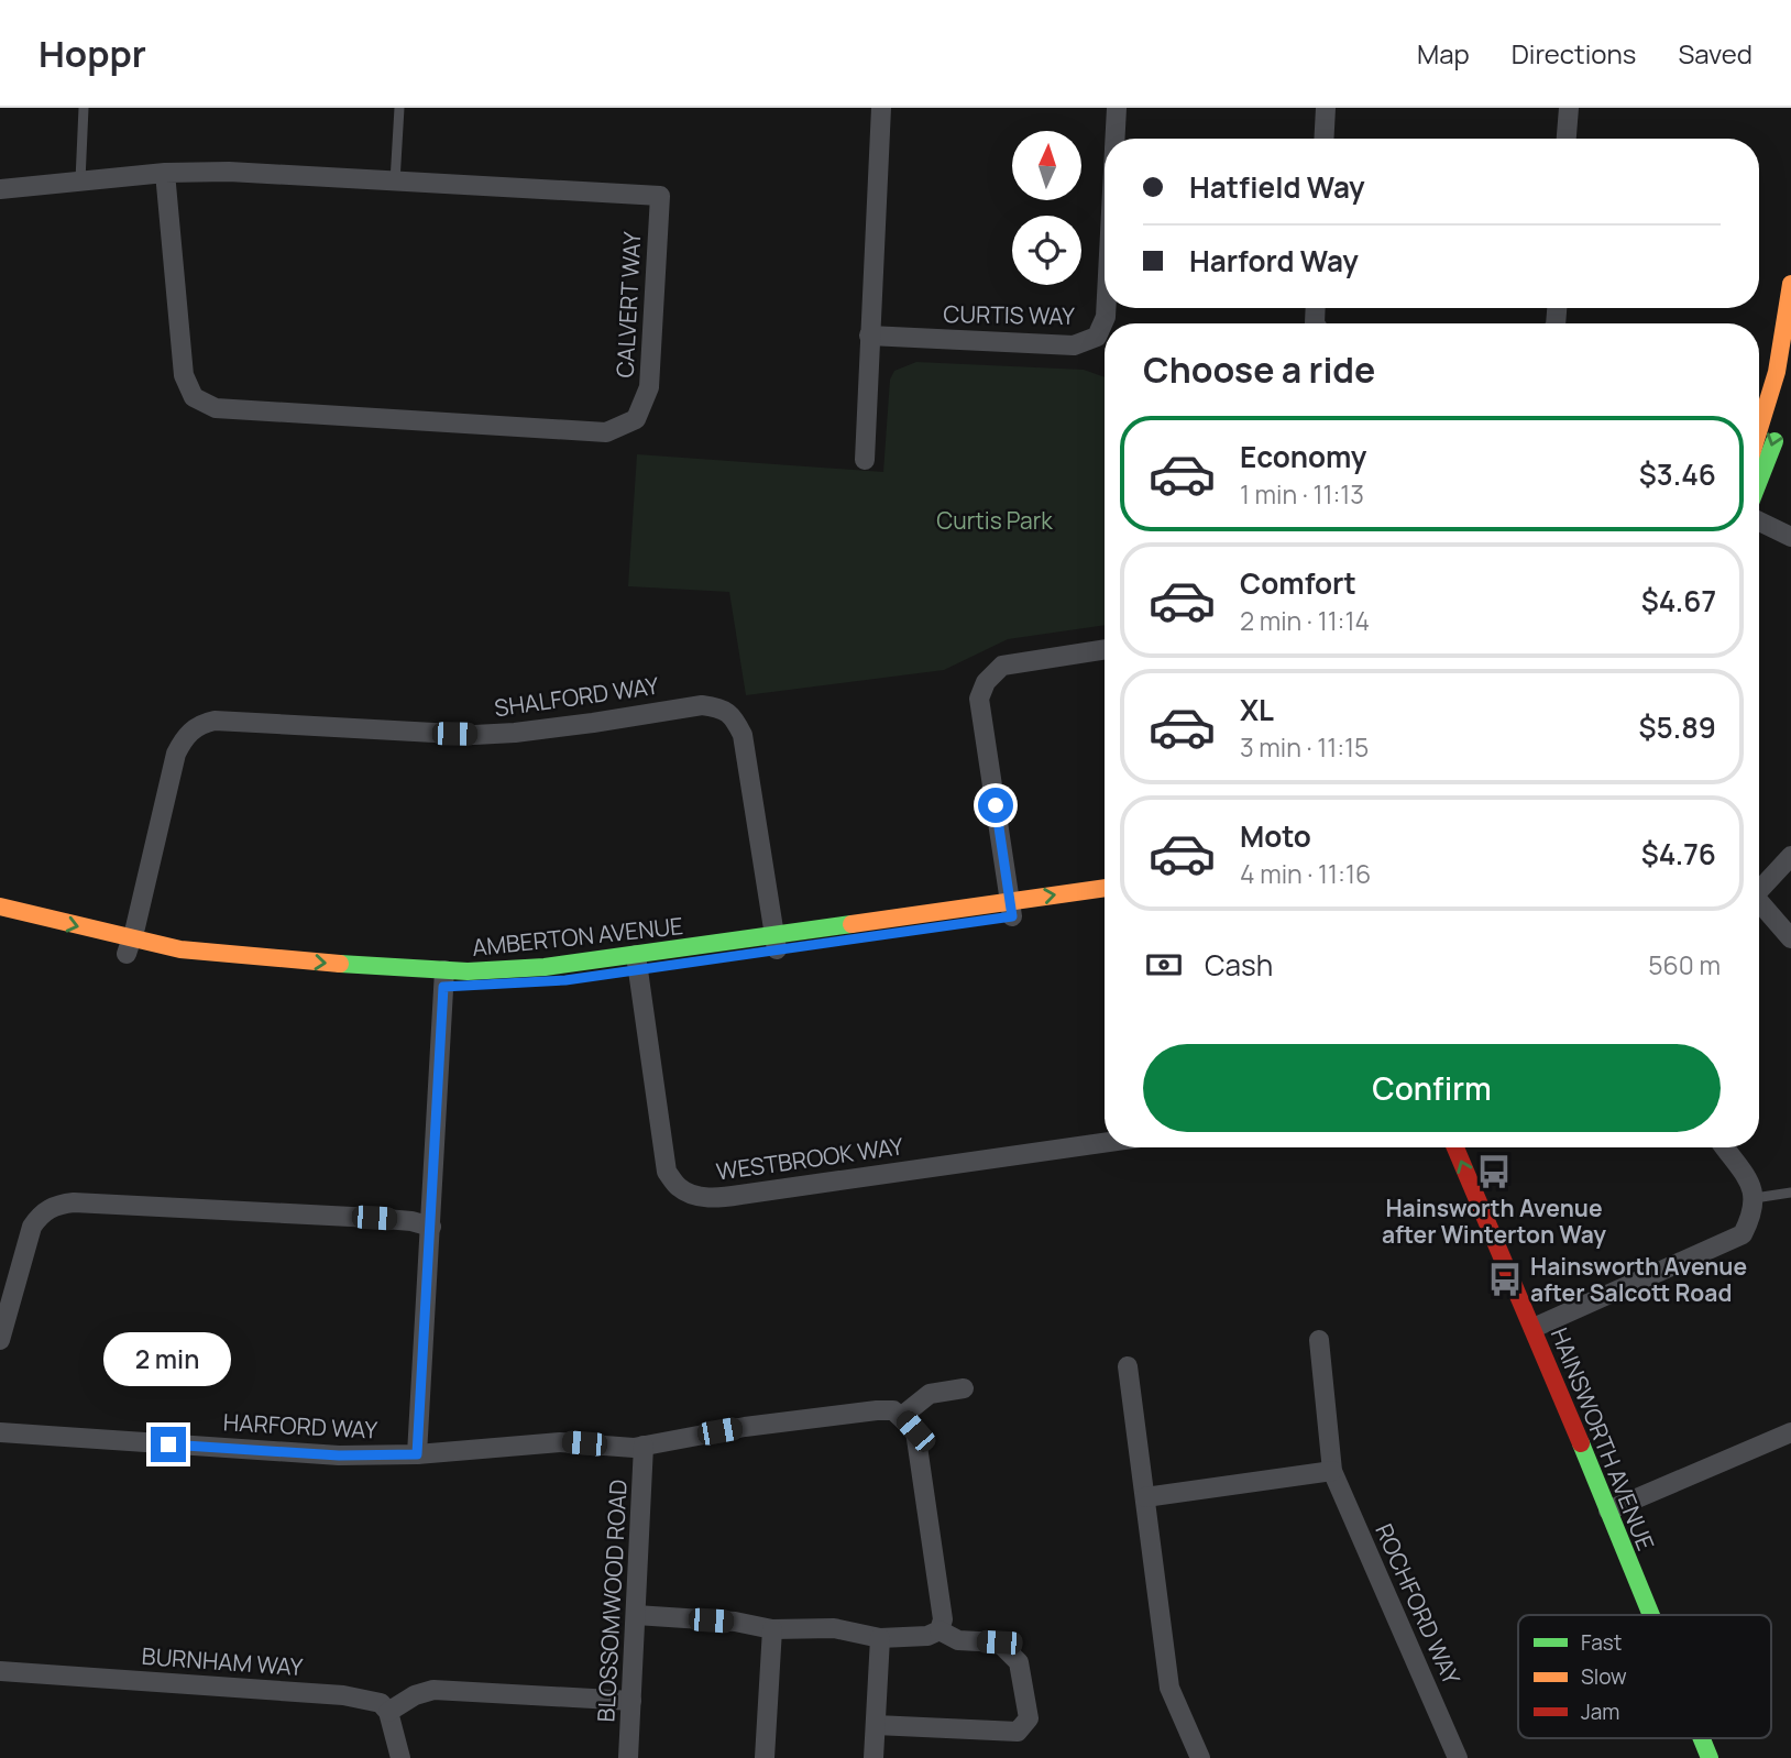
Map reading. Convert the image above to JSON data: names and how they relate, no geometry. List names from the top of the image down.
{
  "streets": {
    "street": [
      "CALVERT WAY",
      "CURTIS WAY",
      "SHALFORD WAY",
      "AMBERTON AVENUE",
      "WESTBROOK WAY",
      "HARFORD WAY",
      "HAINSWORTH AVENUE",
      "BLOSSOMWOOD ROAD",
      "ROCHFORD WAY",
      "BURNHAM WAY"
    ]
  },
  "crossings": [
    ["SHALFORD WAY", "AMBERTON AVENUE"],
    ["AMBERTON AVENUE", "WESTBROOK WAY"],
    ["HARFORD WAY", "BLOSSOMWOOD ROAD"]
  ],
  "parks": ["Curtis Park"],
  "places": {
    "bus stop": ["Hainsworth Avenue after Winterton Way", "Hainsworth Avenue after Salcott Road"]
  },
  "legend": ["Fast", "Slow", "Jam"],
  "north": "top",
  "page": {
    "header": "Hoppr",
    "nav": ["Map", "Directions", "Saved"],
    "banner": ["Hatfield Way", "Harford Way"],
    "heading": "Choose a ride",
    "list": [
      {
        "name": "Economy",
        "note": "1 min · 11:13",
        "value": "$3.46"
      },
      {
        "name": "Comfort",
        "note": "2 min · 11:14",
        "value": "$4.67"
      },
      {
        "name": "XL",
        "note": "3 min · 11:15",
        "value": "$5.89"
      },
      {
        "name": "Moto",
        "note": "4 min · 11:16",
        "value": "$4.76"
      }
    ],
    "pay": ["Cash", "560 m"],
    "buttons": "Confirm",
    "bubble": "2 min"
  }
}
